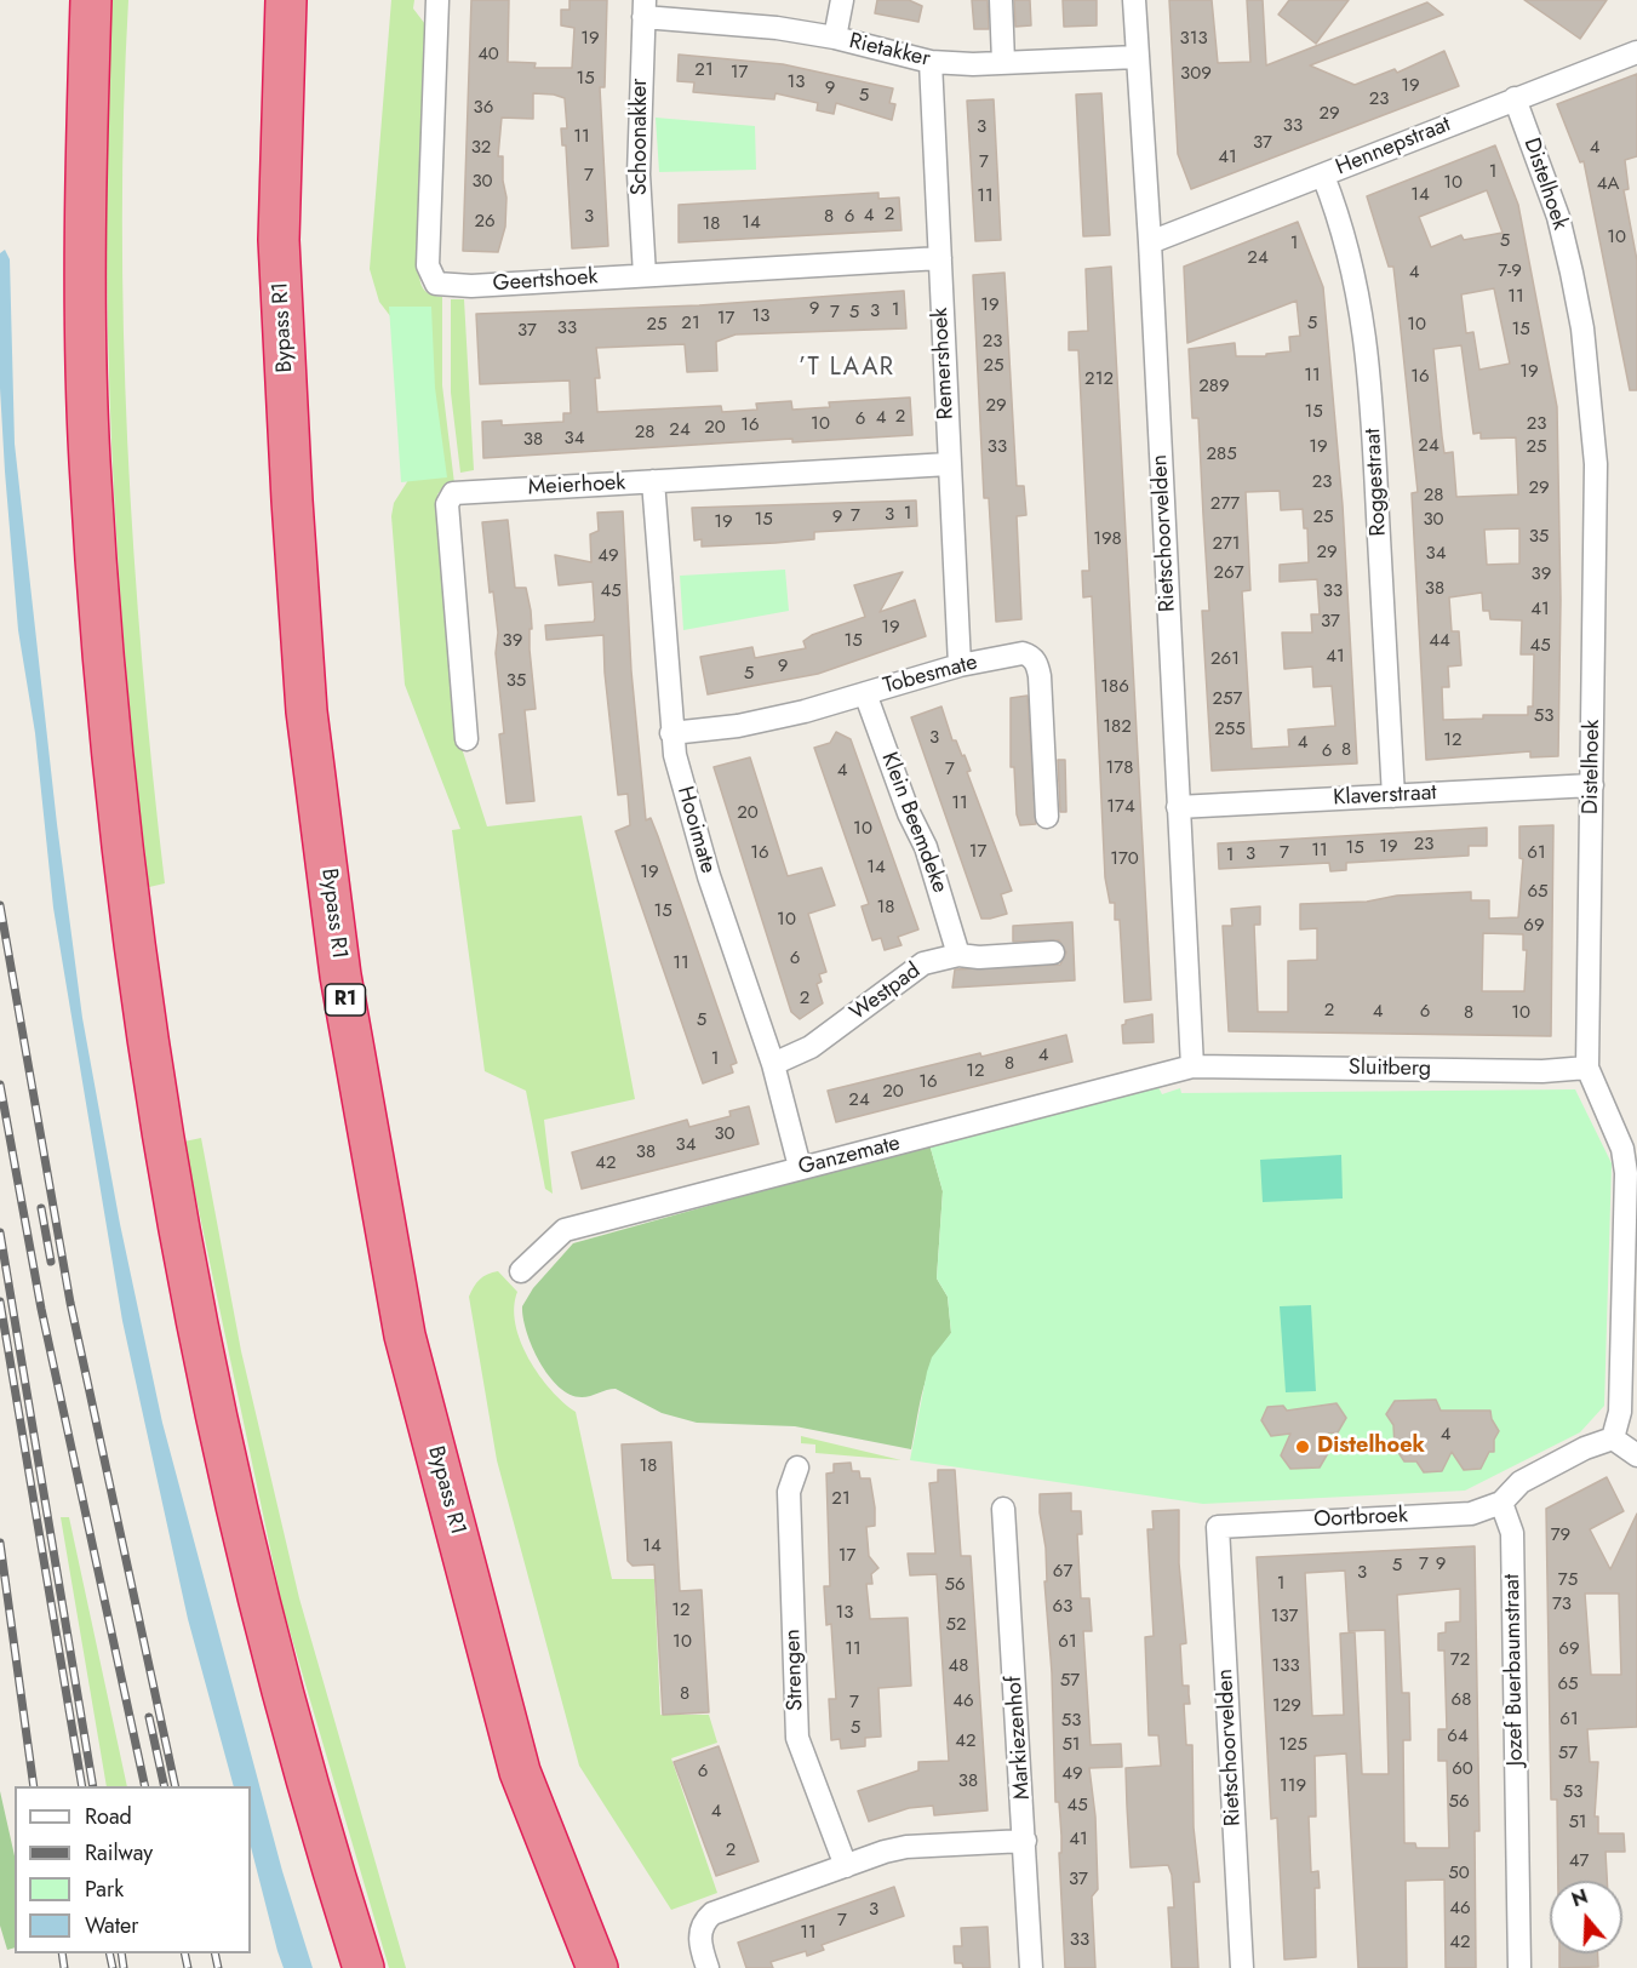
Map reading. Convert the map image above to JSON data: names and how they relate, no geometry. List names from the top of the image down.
{
  "streets": {
    "highway": ["Bypass R1", "R1"],
    "street": [
      "Rietakker",
      "Schoonakker",
      "Hennepstraat",
      "Distelhoek",
      "Geertshoek",
      "Remershoek",
      "Roggestraat",
      "Meierhoek",
      "Rietschoorvelden",
      "Tobesmate",
      "Klaverstraat",
      "Klein Beemdeke",
      "Hooimate",
      "Westpad",
      "Sluitberg",
      "Ganzemate",
      "Oortbroek",
      "Strengen",
      "Jozef Buerbaumstraat",
      "Markiezenhof"
    ]
  },
  "crossings": [
    ["Rietakker", "Schoonakker"],
    ["Rietakker", "Remershoek"],
    ["Rietakker", "Rietschoorvelden"],
    ["Schoonakker", "Geertshoek"],
    ["Hennepstraat", "Distelhoek"],
    ["Hennepstraat", "Roggestraat"],
    ["Hennepstraat", "Rietschoorvelden"],
    ["Distelhoek", "Klaverstraat"],
    ["Distelhoek", "Sluitberg"],
    ["Geertshoek", "Remershoek"],
    ["Remershoek", "Meierhoek"],
    ["Remershoek", "Tobesmate"],
    ["Roggestraat", "Klaverstraat"],
    ["Meierhoek", "Hooimate"],
    ["Rietschoorvelden", "Klaverstraat"],
    ["Rietschoorvelden", "Sluitberg"],
    ["Rietschoorvelden", "Ganzemate"],
    ["Rietschoorvelden", "Oortbroek"],
    ["Tobesmate", "Klein Beemdeke"],
    ["Tobesmate", "Hooimate"],
    ["Klein Beemdeke", "Westpad"],
    ["Hooimate", "Westpad"],
    ["Hooimate", "Ganzemate"],
    ["Sluitberg", "Ganzemate"],
    ["Oortbroek", "Jozef Buerbaumstraat"]
  ],
  "districts": ["’T LAAR"],
  "places": ["Distelhoek"],
  "house_numbers": [
    "19",
    "313",
    "40",
    "21",
    "17",
    "309",
    "15",
    "13",
    "19",
    "9",
    "5",
    "23",
    "36",
    "29",
    "33",
    "3",
    "11",
    "37",
    "32",
    "4",
    "41",
    "7",
    "1",
    "7",
    "30",
    "10",
    "4A",
    "14",
    "11",
    "2",
    "4",
    "3",
    "8",
    "6",
    "26",
    "14",
    "18",
    "10",
    "5",
    "1",
    "24",
    "7-9",
    "4",
    "11",
    "19",
    "9",
    "1",
    "3",
    "7",
    "5",
    "13",
    "17",
    "21",
    "5",
    "25",
    "10",
    "33",
    "15",
    "37",
    "23",
    "25",
    "19",
    "11",
    "16",
    "212",
    "289",
    "29",
    "15",
    "2",
    "4",
    "6",
    "10",
    "23",
    "16",
    "20",
    "24",
    "28",
    "34",
    "38",
    "24",
    "33",
    "19",
    "25",
    "285",
    "23",
    "29",
    "28",
    "277",
    "1",
    "3",
    "7",
    "9",
    "25",
    "15",
    "30",
    "19",
    "35",
    "198",
    "271",
    "29",
    "34",
    "49",
    "267",
    "39",
    "38",
    "45",
    "33",
    "41",
    "37",
    "19",
    "39",
    "15",
    "44",
    "45",
    "41",
    "261",
    "9",
    "5",
    "35",
    "186",
    "257",
    "53",
    "182",
    "255",
    "3",
    "12",
    "4",
    "8",
    "6",
    "178",
    "7",
    "4",
    "11",
    "174",
    "20",
    "10",
    "23",
    "19",
    "15",
    "11",
    "17",
    "16",
    "7",
    "61",
    "3",
    "1",
    "170",
    "14",
    "19",
    "65",
    "18",
    "15",
    "10",
    "69",
    "6",
    "11",
    "2",
    "2",
    "4",
    "6",
    "8",
    "10",
    "5",
    "4",
    "1",
    "8",
    "12",
    "16",
    "20",
    "24",
    "30",
    "34",
    "38",
    "42",
    "4",
    "18",
    "21",
    "79",
    "14",
    "17",
    "7",
    "9",
    "5",
    "67",
    "3",
    "75",
    "1",
    "56",
    "73",
    "63",
    "12",
    "13",
    "137",
    "52",
    "10",
    "61",
    "11",
    "69",
    "72",
    "48",
    "133",
    "57",
    "65",
    "8",
    "68",
    "46",
    "7",
    "129",
    "61",
    "53",
    "5",
    "64",
    "42",
    "51",
    "125",
    "57",
    "60",
    "6",
    "49",
    "38",
    "119",
    "53",
    "56",
    "45",
    "4",
    "51",
    "41",
    "2",
    "47",
    "50",
    "37",
    "46",
    "3",
    "7",
    "11",
    "33",
    "42"
  ],
  "legend": [
    "Road",
    "Railway",
    "Park",
    "Water"
  ],
  "north": "top"
}
